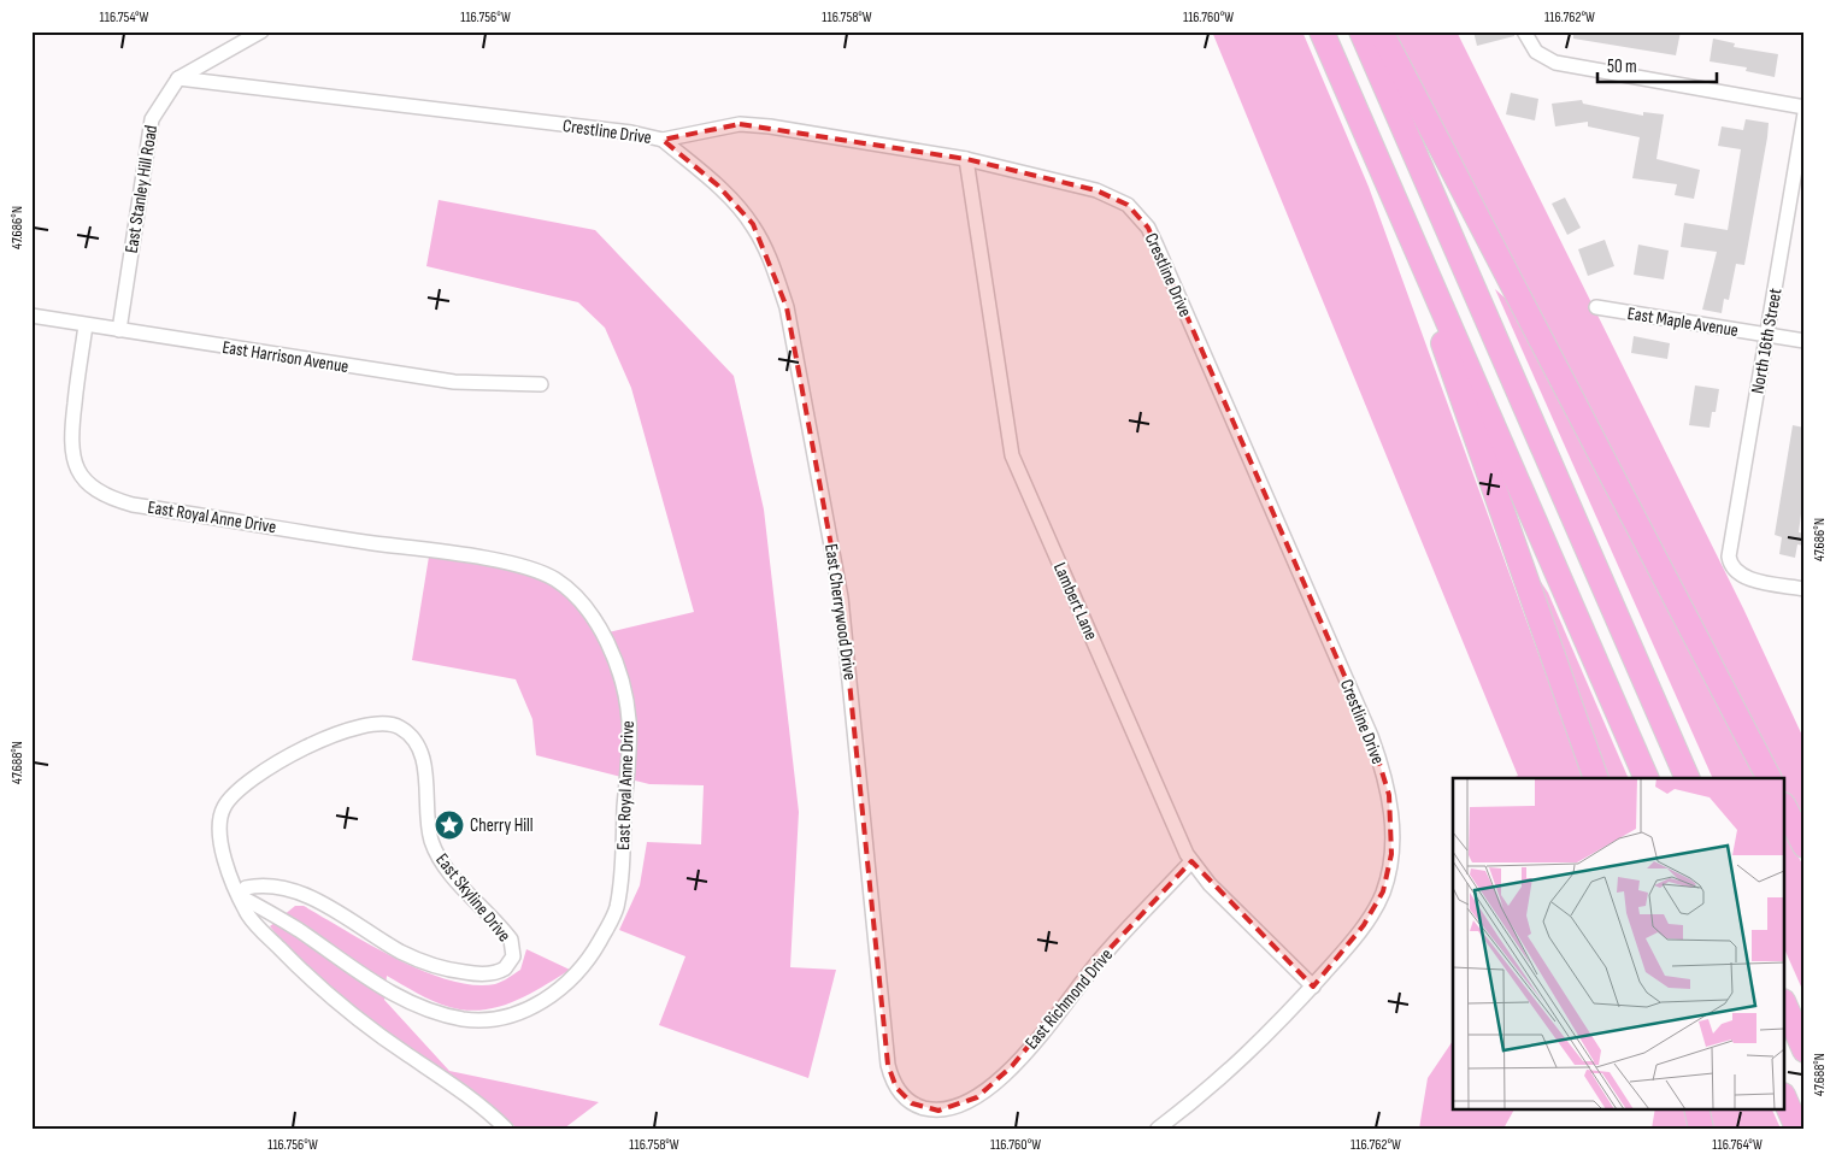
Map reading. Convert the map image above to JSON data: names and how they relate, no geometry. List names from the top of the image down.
{
  "streets": {
    "street": [
      "Crestline Drive",
      "East Stanley Hill Road",
      "East Maple Avenue",
      "North 16th Street",
      "East Harrison Avenue",
      "East Royal Anne Drive",
      "Lambert Lane",
      "East Cherrywood Drive",
      "East Skyline Drive",
      "East Richmond Drive"
    ]
  },
  "crossings": [
    ["Crestline Drive", "East Stanley Hill Road"],
    ["Crestline Drive", "Lambert Lane"],
    ["Crestline Drive", "East Cherrywood Drive"],
    ["East Stanley Hill Road", "East Harrison Avenue"],
    ["East Maple Avenue", "North 16th Street"],
    ["East Harrison Avenue", "East Royal Anne Drive"],
    ["East Royal Anne Drive", "East Skyline Drive"],
    ["Lambert Lane", "East Richmond Drive"],
    ["East Cherrywood Drive", "East Richmond Drive"]
  ],
  "places": {
    "place": ["Cherry Hill"]
  },
  "scale_bar": "50 m",
  "coordinates": [
    "116.754°W",
    "116.756°W",
    "116.758°W",
    "116.760°W",
    "116.762°W",
    "47.686°N",
    "47.688°N",
    "116.764°W"
  ]
}
